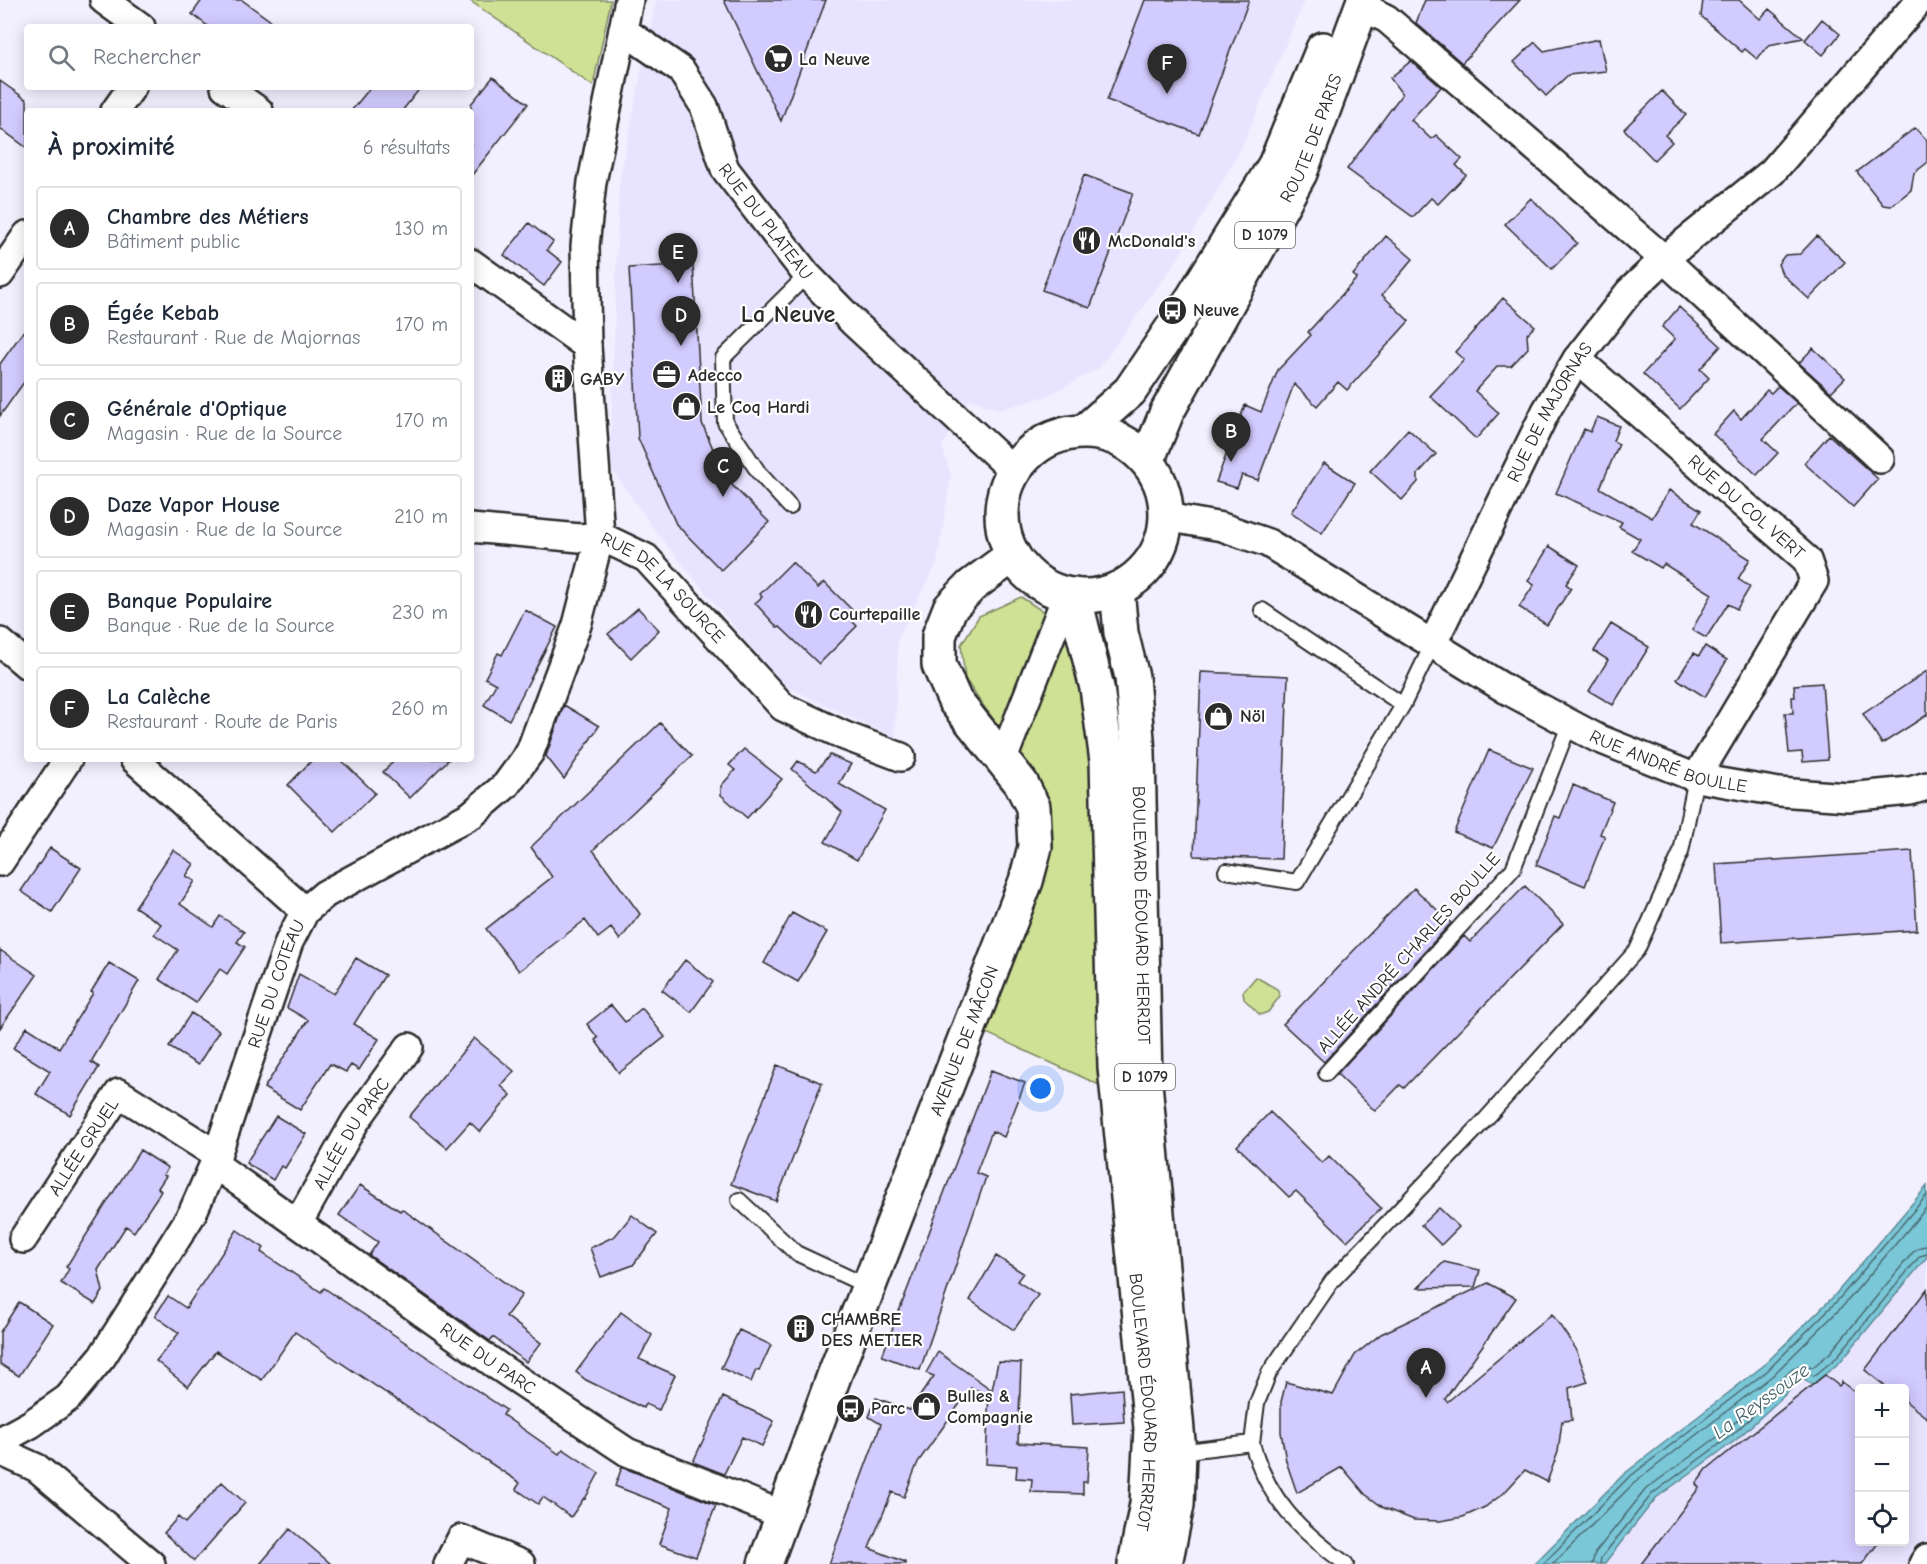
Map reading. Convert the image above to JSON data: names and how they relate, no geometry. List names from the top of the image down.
{
  "streets": {
    "main road": [
      "ROUTE DE PARIS",
      "D 1079",
      "BOULEVARD ÉDOUARD HERRIOT",
      "AVENUE DE MÂCON"
    ],
    "street": [
      "RUE DU PLATEAU",
      "RUE DE MAJORNAS",
      "RUE DU COL VERT",
      "RUE DE LA SOURCE",
      "RUE ANDRÉ BOULLE",
      "RUE DU COTEAU",
      "ALLÉE DU PARC",
      "ALLÉE GRUEL",
      "RUE DU PARC"
    ],
    "lane": ["ALLÉE ANDRÉ CHARLES BOULLE"]
  },
  "crossings": [
    ["ROUTE DE PARIS", "RUE DU PLATEAU"],
    ["ROUTE DE PARIS", "BOULEVARD ÉDOUARD HERRIOT"],
    ["ROUTE DE PARIS", "AVENUE DE MÂCON"],
    ["RUE DU PLATEAU", "RUE DE LA SOURCE"],
    ["RUE DU PLATEAU", "BOULEVARD ÉDOUARD HERRIOT"],
    ["RUE DU PLATEAU", "AVENUE DE MÂCON"],
    ["RUE DE MAJORNAS", "RUE DU COL VERT"],
    ["RUE DE MAJORNAS", "RUE ANDRÉ BOULLE"],
    ["RUE DU COL VERT", "RUE ANDRÉ BOULLE"],
    ["RUE DE LA SOURCE", "RUE DU COTEAU"],
    ["RUE ANDRÉ BOULLE", "ALLÉE ANDRÉ CHARLES BOULLE"],
    ["BOULEVARD ÉDOUARD HERRIOT", "AVENUE DE MÂCON"],
    ["RUE DU COTEAU", "ALLÉE GRUEL"],
    ["RUE DU COTEAU", "RUE DU PARC"],
    ["AVENUE DE MÂCON", "RUE DU PARC"],
    ["ALLÉE DU PARC", "RUE DU PARC"],
    ["ALLÉE GRUEL", "RUE DU PARC"]
  ],
  "districts": ["La Neuve"],
  "water": ["La Reyssouze"],
  "places": {
    "supermarket": ["La Neuve"],
    "restaurant": ["McDonald's", "Courtepaille"],
    "bus stop": ["Neuve", "Parc"],
    "office": ["Adecco"],
    "building": ["GABY", "CHAMBRE DES METIER"],
    "shop": ["Le Coq Hardi", "Nöl", "Bulles & Compagnie"]
  },
  "page": {
    "search": "Rechercher",
    "pins": [
      "F",
      "E",
      "D",
      "B",
      "C",
      "A"
    ],
    "heading": ["À proximité", "6 résultats"],
    "list": [
      {
        "mark": "A",
        "name": "Chambre des Métiers",
        "note": "Bâtiment public",
        "value": "130 m"
      },
      {
        "mark": "B",
        "name": "Égée Kebab",
        "note": "Restaurant · Rue de Majornas",
        "value": "170 m"
      },
      {
        "mark": "C",
        "name": "Générale d'Optique",
        "note": "Magasin · Rue de la Source",
        "value": "170 m"
      },
      {
        "mark": "D",
        "name": "Daze Vapor House",
        "note": "Magasin · Rue de la Source",
        "value": "210 m"
      },
      {
        "mark": "E",
        "name": "Banque Populaire",
        "note": "Banque · Rue de la Source",
        "value": "230 m"
      },
      {
        "mark": "F",
        "name": "La Calèche",
        "note": "Restaurant · Route de Paris",
        "value": "260 m"
      }
    ],
    "map_buttons": ["+", "−"]
  }
}
